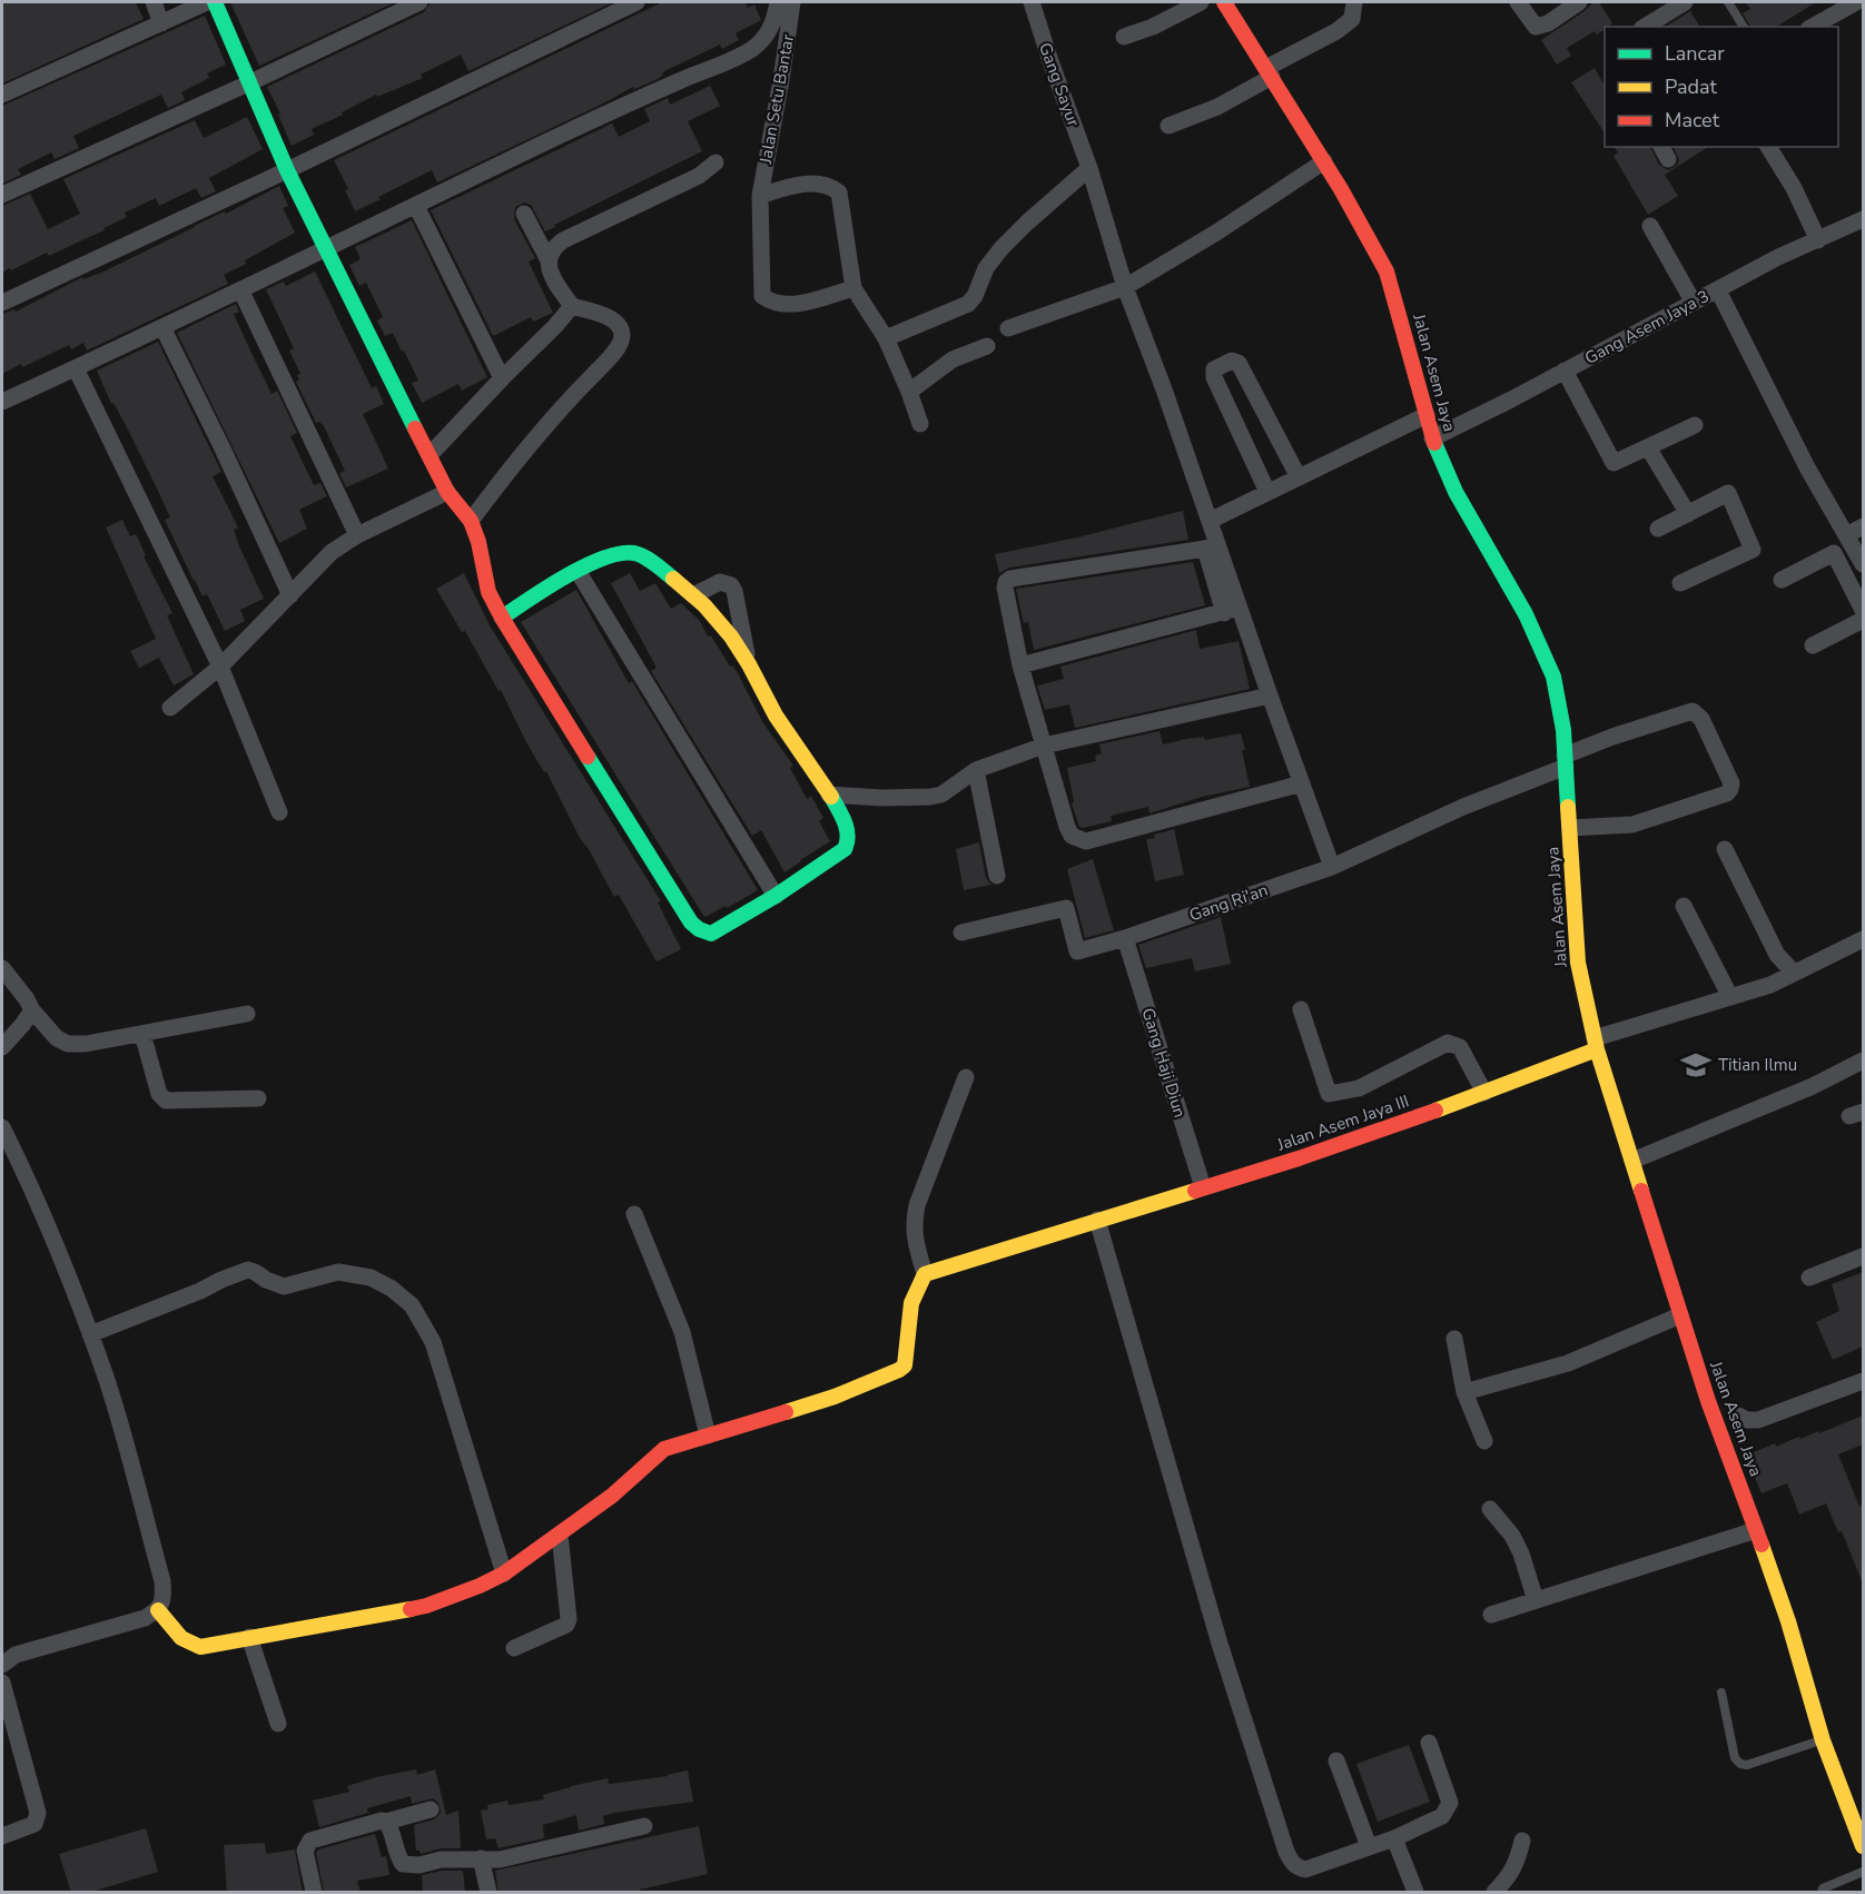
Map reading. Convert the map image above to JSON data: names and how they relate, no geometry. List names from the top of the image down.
{
  "streets": {
    "street": [
      "Gang Sayur",
      "Jalan Setu Bantar",
      "Gang Asem Jaya 3",
      "Jalan Asem Jaya",
      "Gang Ri'an",
      "Gang Haji Diun",
      "Jalan Asem Jaya III"
    ]
  },
  "crossings": [
    ["Gang Sayur", "Gang Ri'an"],
    ["Gang Asem Jaya 3", "Jalan Asem Jaya"],
    ["Jalan Asem Jaya", "Gang Ri'an"],
    ["Jalan Asem Jaya", "Jalan Asem Jaya III"],
    ["Gang Ri'an", "Gang Haji Diun"],
    ["Gang Haji Diun", "Jalan Asem Jaya III"]
  ],
  "places": {
    "school or university": ["Titian Ilmu"]
  },
  "legend": ["Lancar", "Padat", "Macet"]
}
